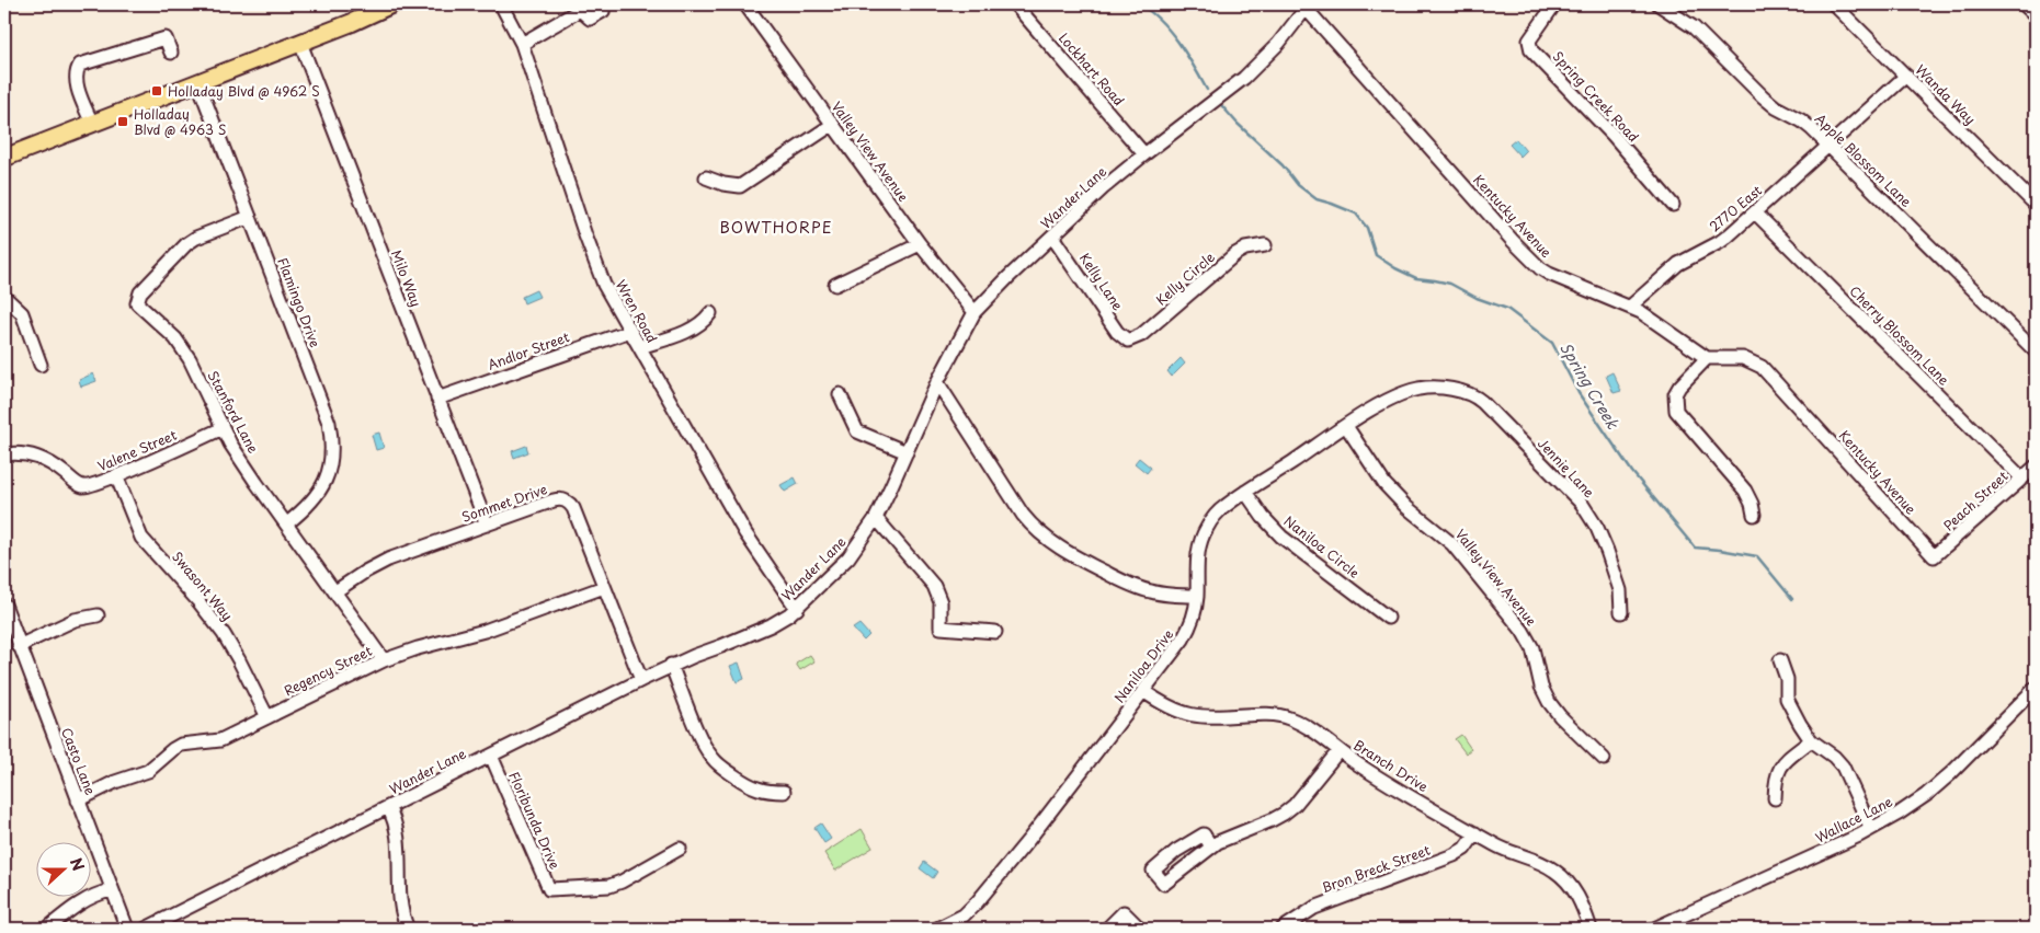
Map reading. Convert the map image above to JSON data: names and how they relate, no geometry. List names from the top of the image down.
{
  "streets": {
    "street": [
      "Lockhart Road",
      "Wanda Way",
      "Spring Creek Road",
      "Valley View Avenue",
      "Apple Blossom Lane",
      "Wander Lane",
      "2770 East",
      "Kentucky Avenue",
      "Milo Way",
      "Kelly Circle",
      "Kelly Lane",
      "Flamingo Drive",
      "Wren Road",
      "Cherry Blossom Lane",
      "Andlor Street",
      "Stanford Lane",
      "Valene Street",
      "Jennie Lane",
      "Peach Street",
      "Sommet Drive",
      "Naniloa Circle",
      "Swasont Way",
      "Naniloa Drive",
      "Regency Street",
      "Casto Lane",
      "Branch Drive",
      "Wallace Lane",
      "Floribunda Drive",
      "Bron Breck Street"
    ]
  },
  "crossings": [
    ["Lockhart Road", "Wander Lane"],
    ["Wanda Way", "2770 East"],
    ["Valley View Avenue", "Wander Lane"],
    ["Valley View Avenue", "Naniloa Drive"],
    ["Apple Blossom Lane", "2770 East"],
    ["Wander Lane", "Kentucky Avenue"],
    ["Wander Lane", "Kelly Lane"],
    ["Wander Lane", "Wren Road"],
    ["Wander Lane", "Sommet Drive"],
    ["Wander Lane", "Floribunda Drive"],
    ["2770 East", "Kentucky Avenue"],
    ["2770 East", "Cherry Blossom Lane"],
    ["Kentucky Avenue", "Peach Street"],
    ["Milo Way", "Andlor Street"],
    ["Milo Way", "Sommet Drive"],
    ["Kelly Circle", "Kelly Lane"],
    ["Flamingo Drive", "Stanford Lane"],
    ["Wren Road", "Andlor Street"],
    ["Cherry Blossom Lane", "Peach Street"],
    ["Stanford Lane", "Valene Street"],
    ["Stanford Lane", "Sommet Drive"],
    ["Stanford Lane", "Regency Street"],
    ["Valene Street", "Swasont Way"],
    ["Jennie Lane", "Naniloa Drive"],
    ["Sommet Drive", "Regency Street"],
    ["Naniloa Circle", "Naniloa Drive"],
    ["Swasont Way", "Regency Street"],
    ["Naniloa Drive", "Branch Drive"],
    ["Regency Street", "Casto Lane"],
    ["Branch Drive", "Bron Breck Street"]
  ],
  "districts": ["BOWTHORPE"],
  "water": ["Spring Creek"],
  "places": {
    "transit": ["Holladay Blvd @ 4962 S", "Holladay Blvd @ 4963 S"]
  },
  "north": "right"
}
